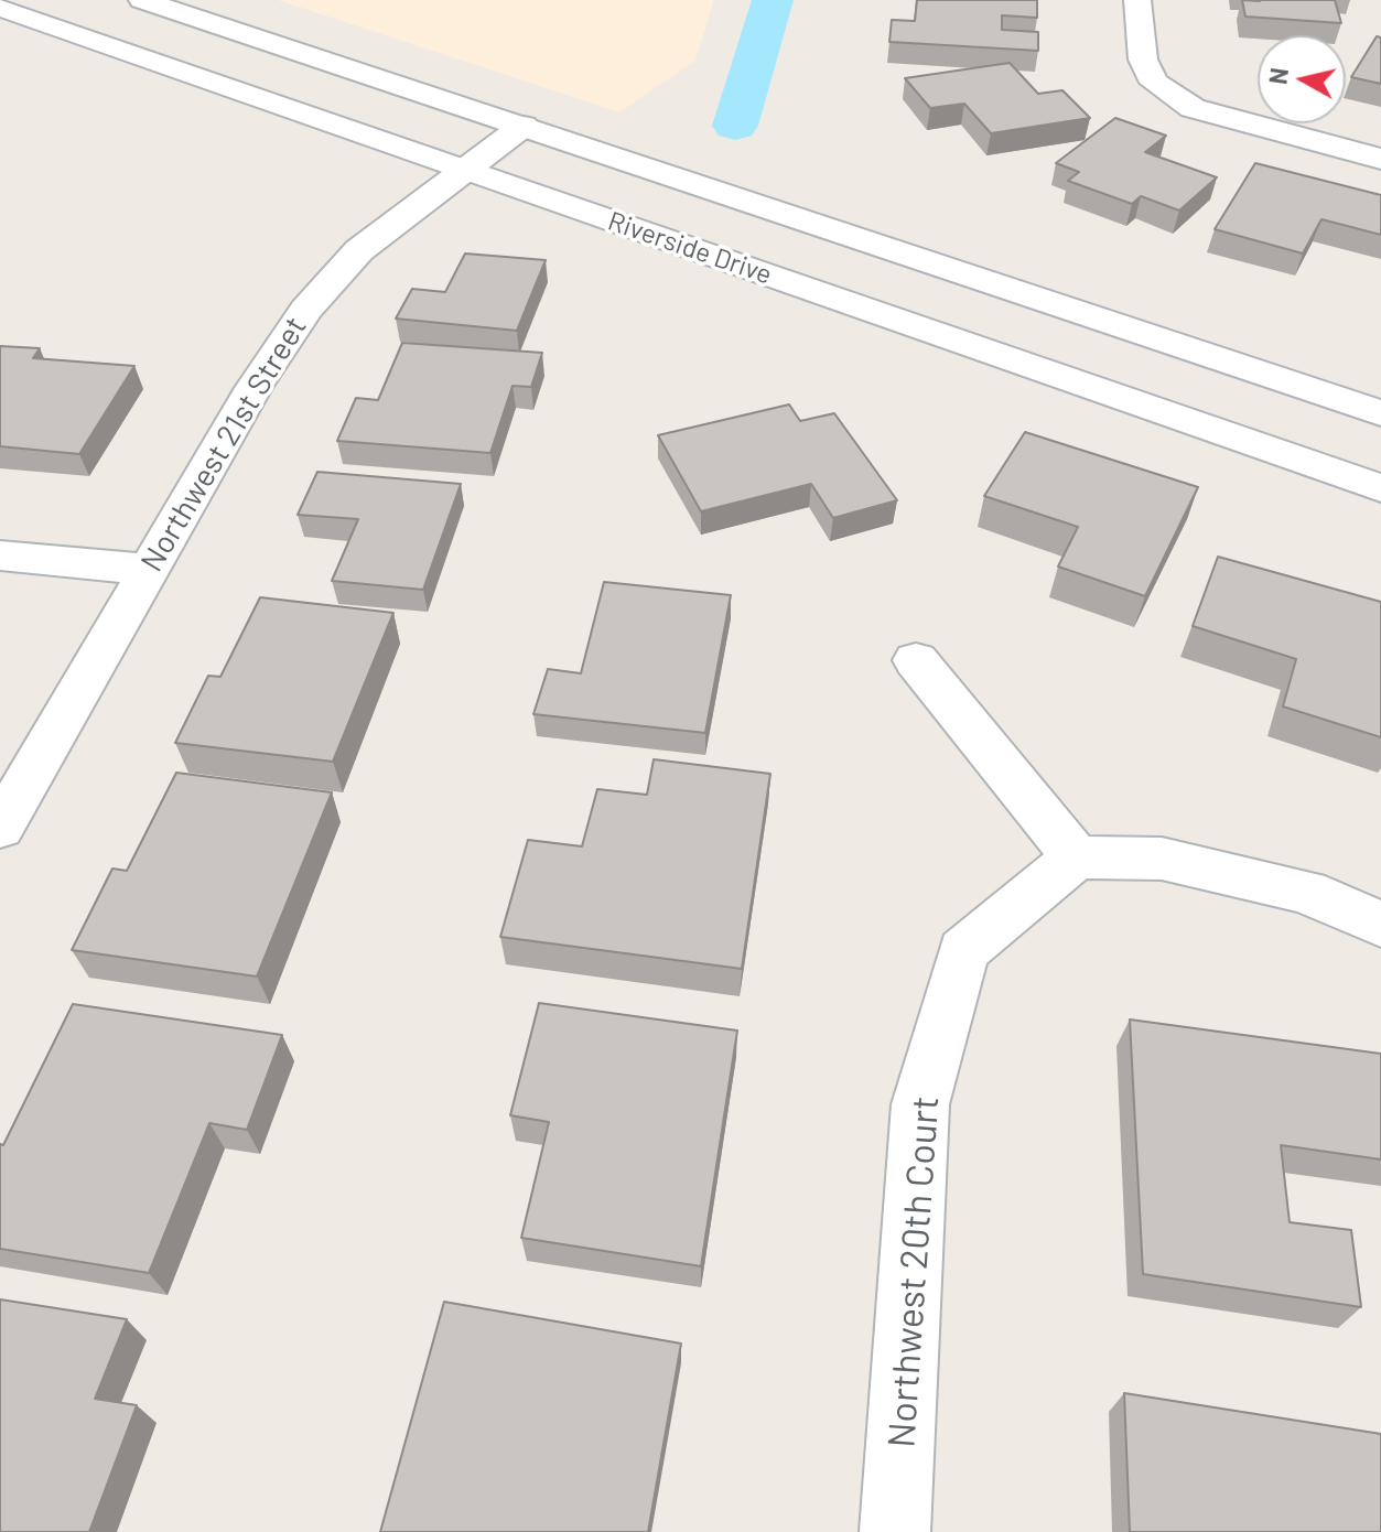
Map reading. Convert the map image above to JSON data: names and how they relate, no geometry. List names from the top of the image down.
{
  "streets": {
    "street": ["Riverside Drive", "Northwest 21st Street", "Northwest 20th Court"]
  },
  "crossings": [
    ["Riverside Drive", "Northwest 21st Street"]
  ],
  "north": "left"
}
